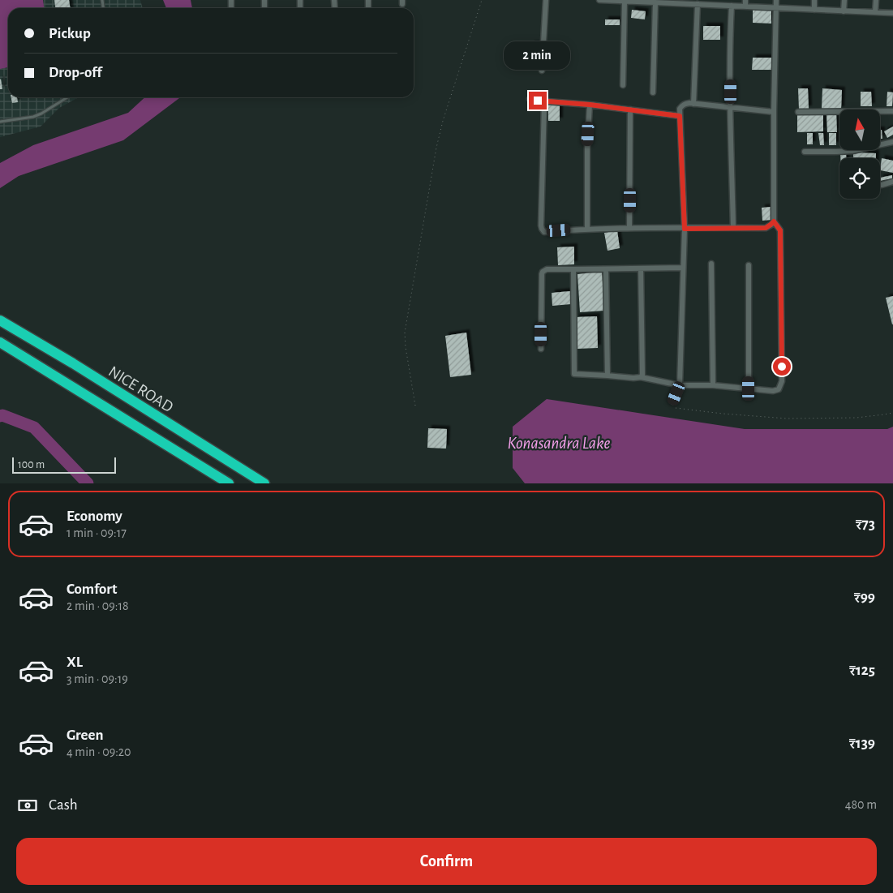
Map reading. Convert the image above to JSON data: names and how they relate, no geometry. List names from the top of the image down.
{
  "streets": {
    "highway": ["NICE ROAD"]
  },
  "water": ["Konasandra Lake"],
  "scale_bar": "100 m",
  "north": "top",
  "page": {
    "banner": ["Pickup", "Drop-off"],
    "bubble": "2 min",
    "scale": "100 m",
    "list": [
      {
        "name": "Economy",
        "note": "1 min · 09:17",
        "value": "₹73"
      },
      {
        "name": "Comfort",
        "note": "2 min · 09:18",
        "value": "₹99"
      },
      {
        "name": "XL",
        "note": "3 min · 09:19",
        "value": "₹125"
      },
      {
        "name": "Green",
        "note": "4 min · 09:20",
        "value": "₹139"
      }
    ],
    "pay": ["Cash", "480 m"],
    "buttons": "Confirm"
  }
}
